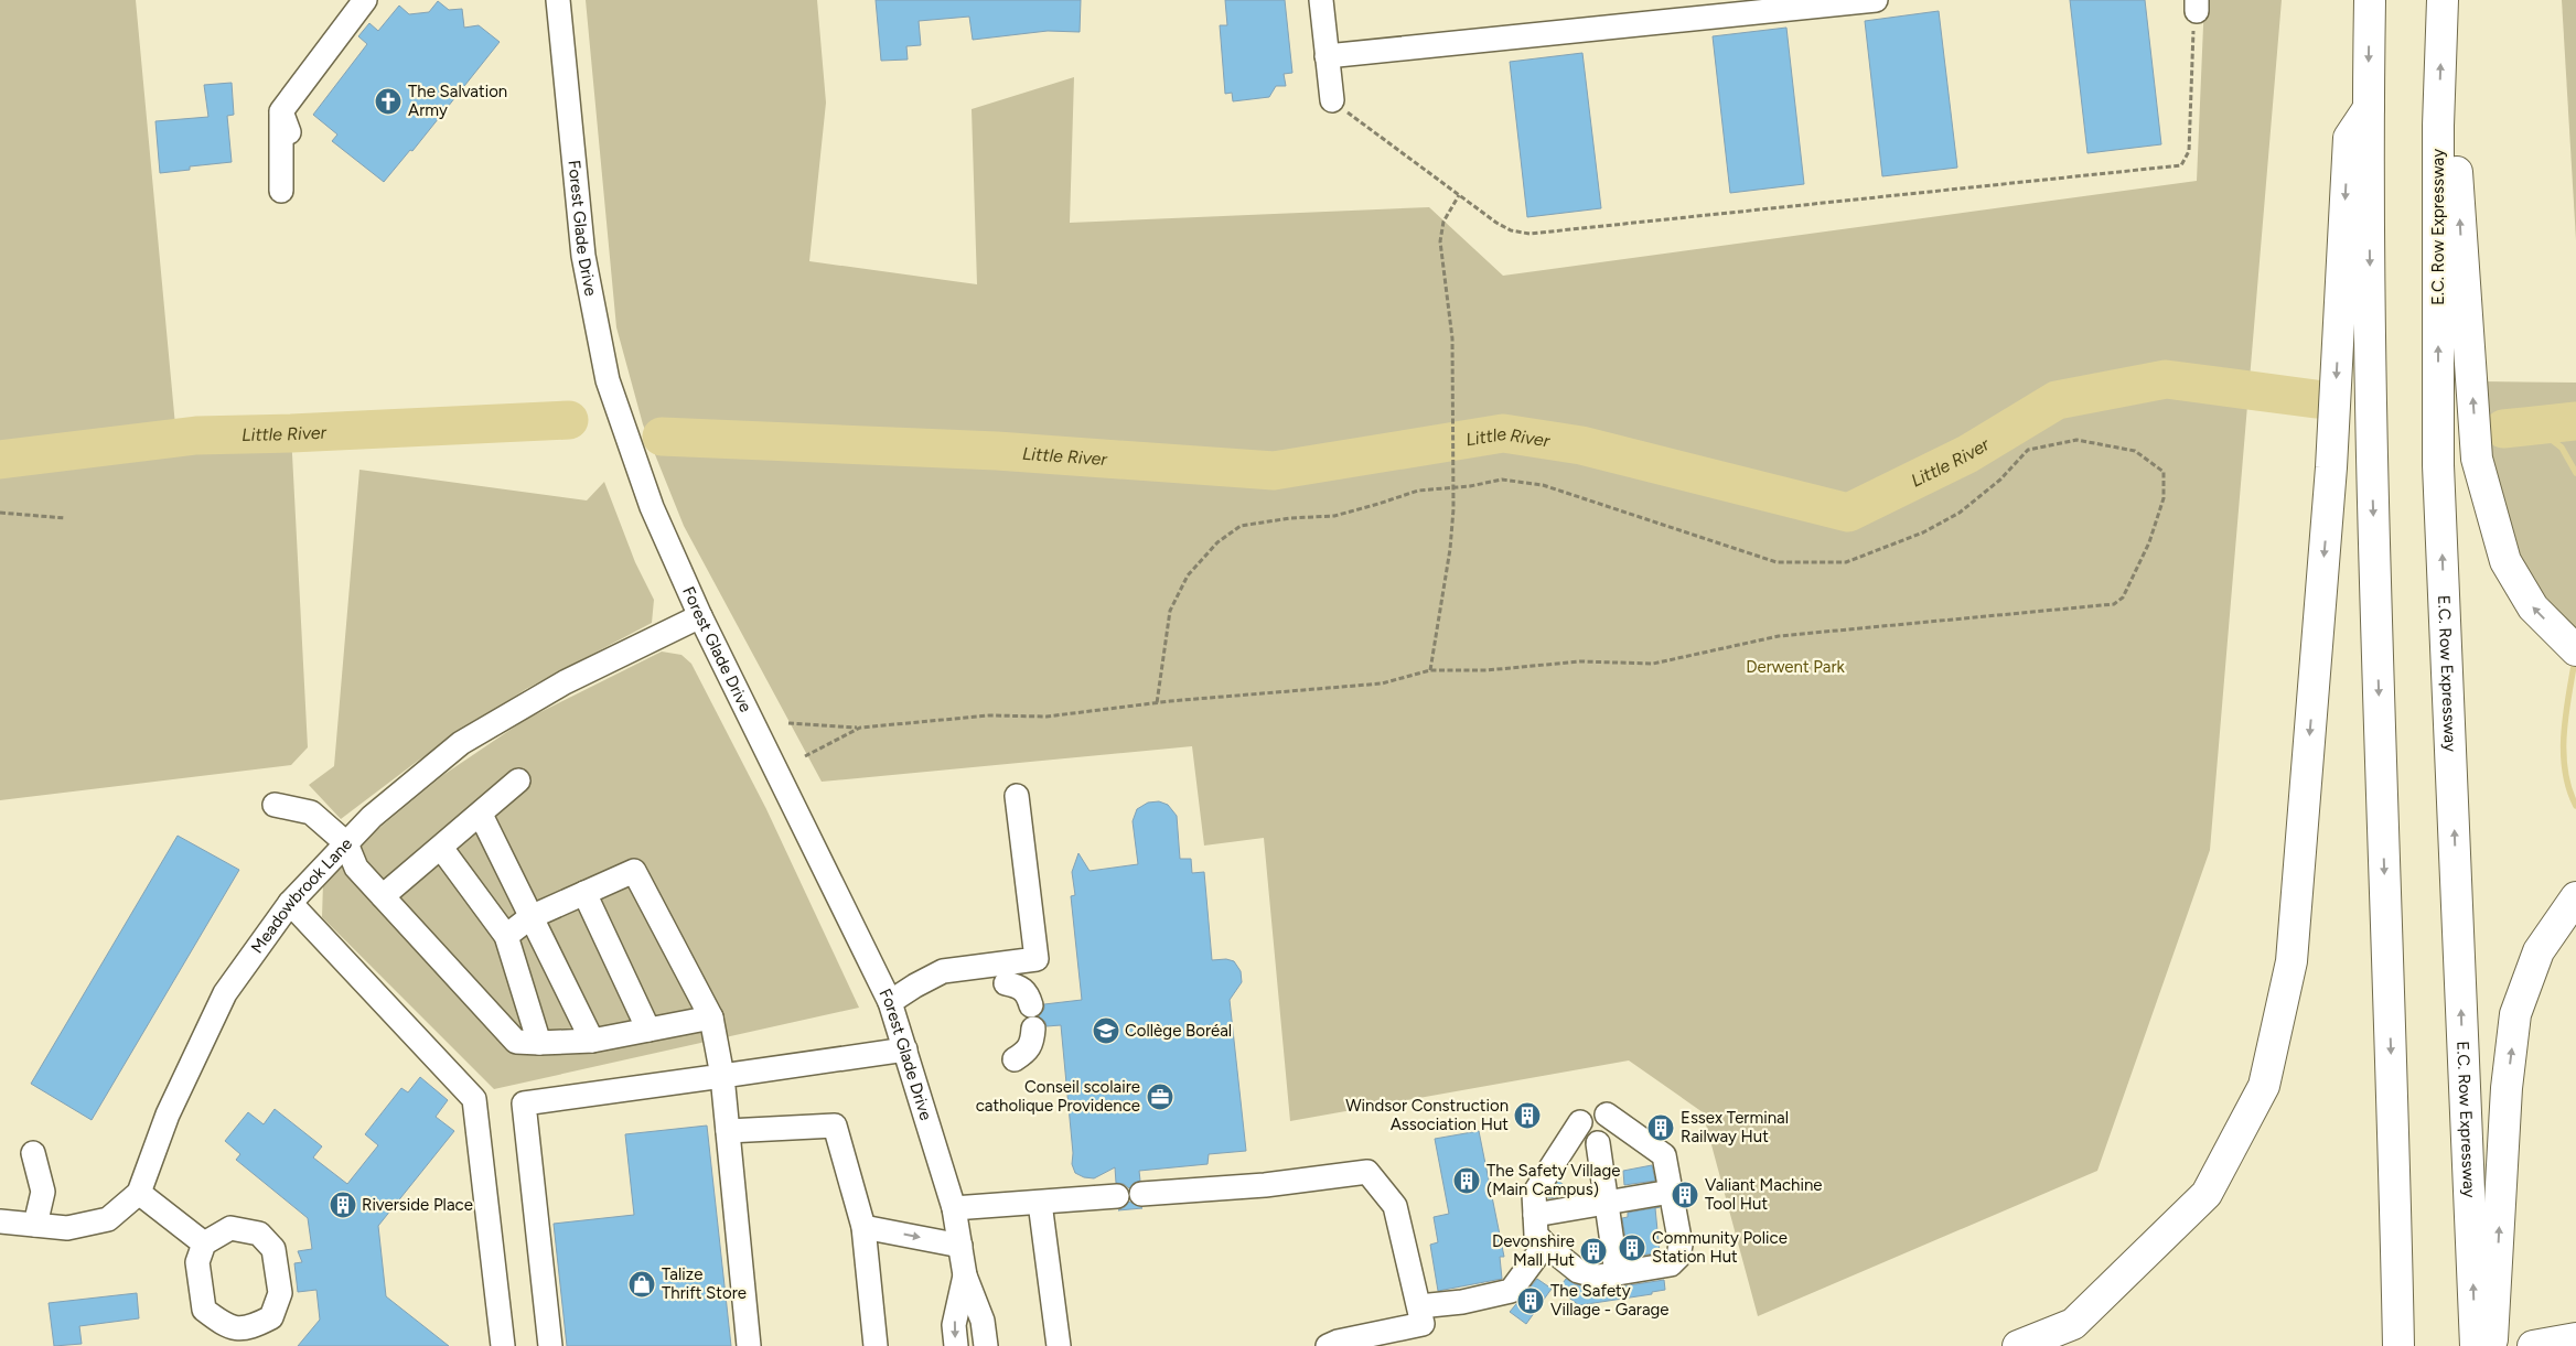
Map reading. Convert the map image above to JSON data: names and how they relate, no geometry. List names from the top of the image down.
{
  "streets": {
    "highway": ["E.C. Row Expressway"],
    "street": ["Forest Glade Drive", "Meadowbrook Lane"]
  },
  "crossings": [
    ["Forest Glade Drive", "Meadowbrook Lane"]
  ],
  "water": ["Little River"],
  "parks": ["Derwent Park"],
  "places": {
    "church": ["The Salvation Army"],
    "school or university": ["Collège Boréal"],
    "office": ["Conseil scolaire catholique Providence"],
    "building": [
      "Windsor Construction Association Hut",
      "Essex Terminal Railway Hut",
      "The Safety Village (Main Campus)",
      "Valiant Machine Tool Hut",
      "Riverside Place",
      "Community Police Station Hut",
      "Devonshire Mall Hut",
      "The Safety Village - Garage"
    ],
    "shop": ["Talize Thrift Store"]
  }
}
